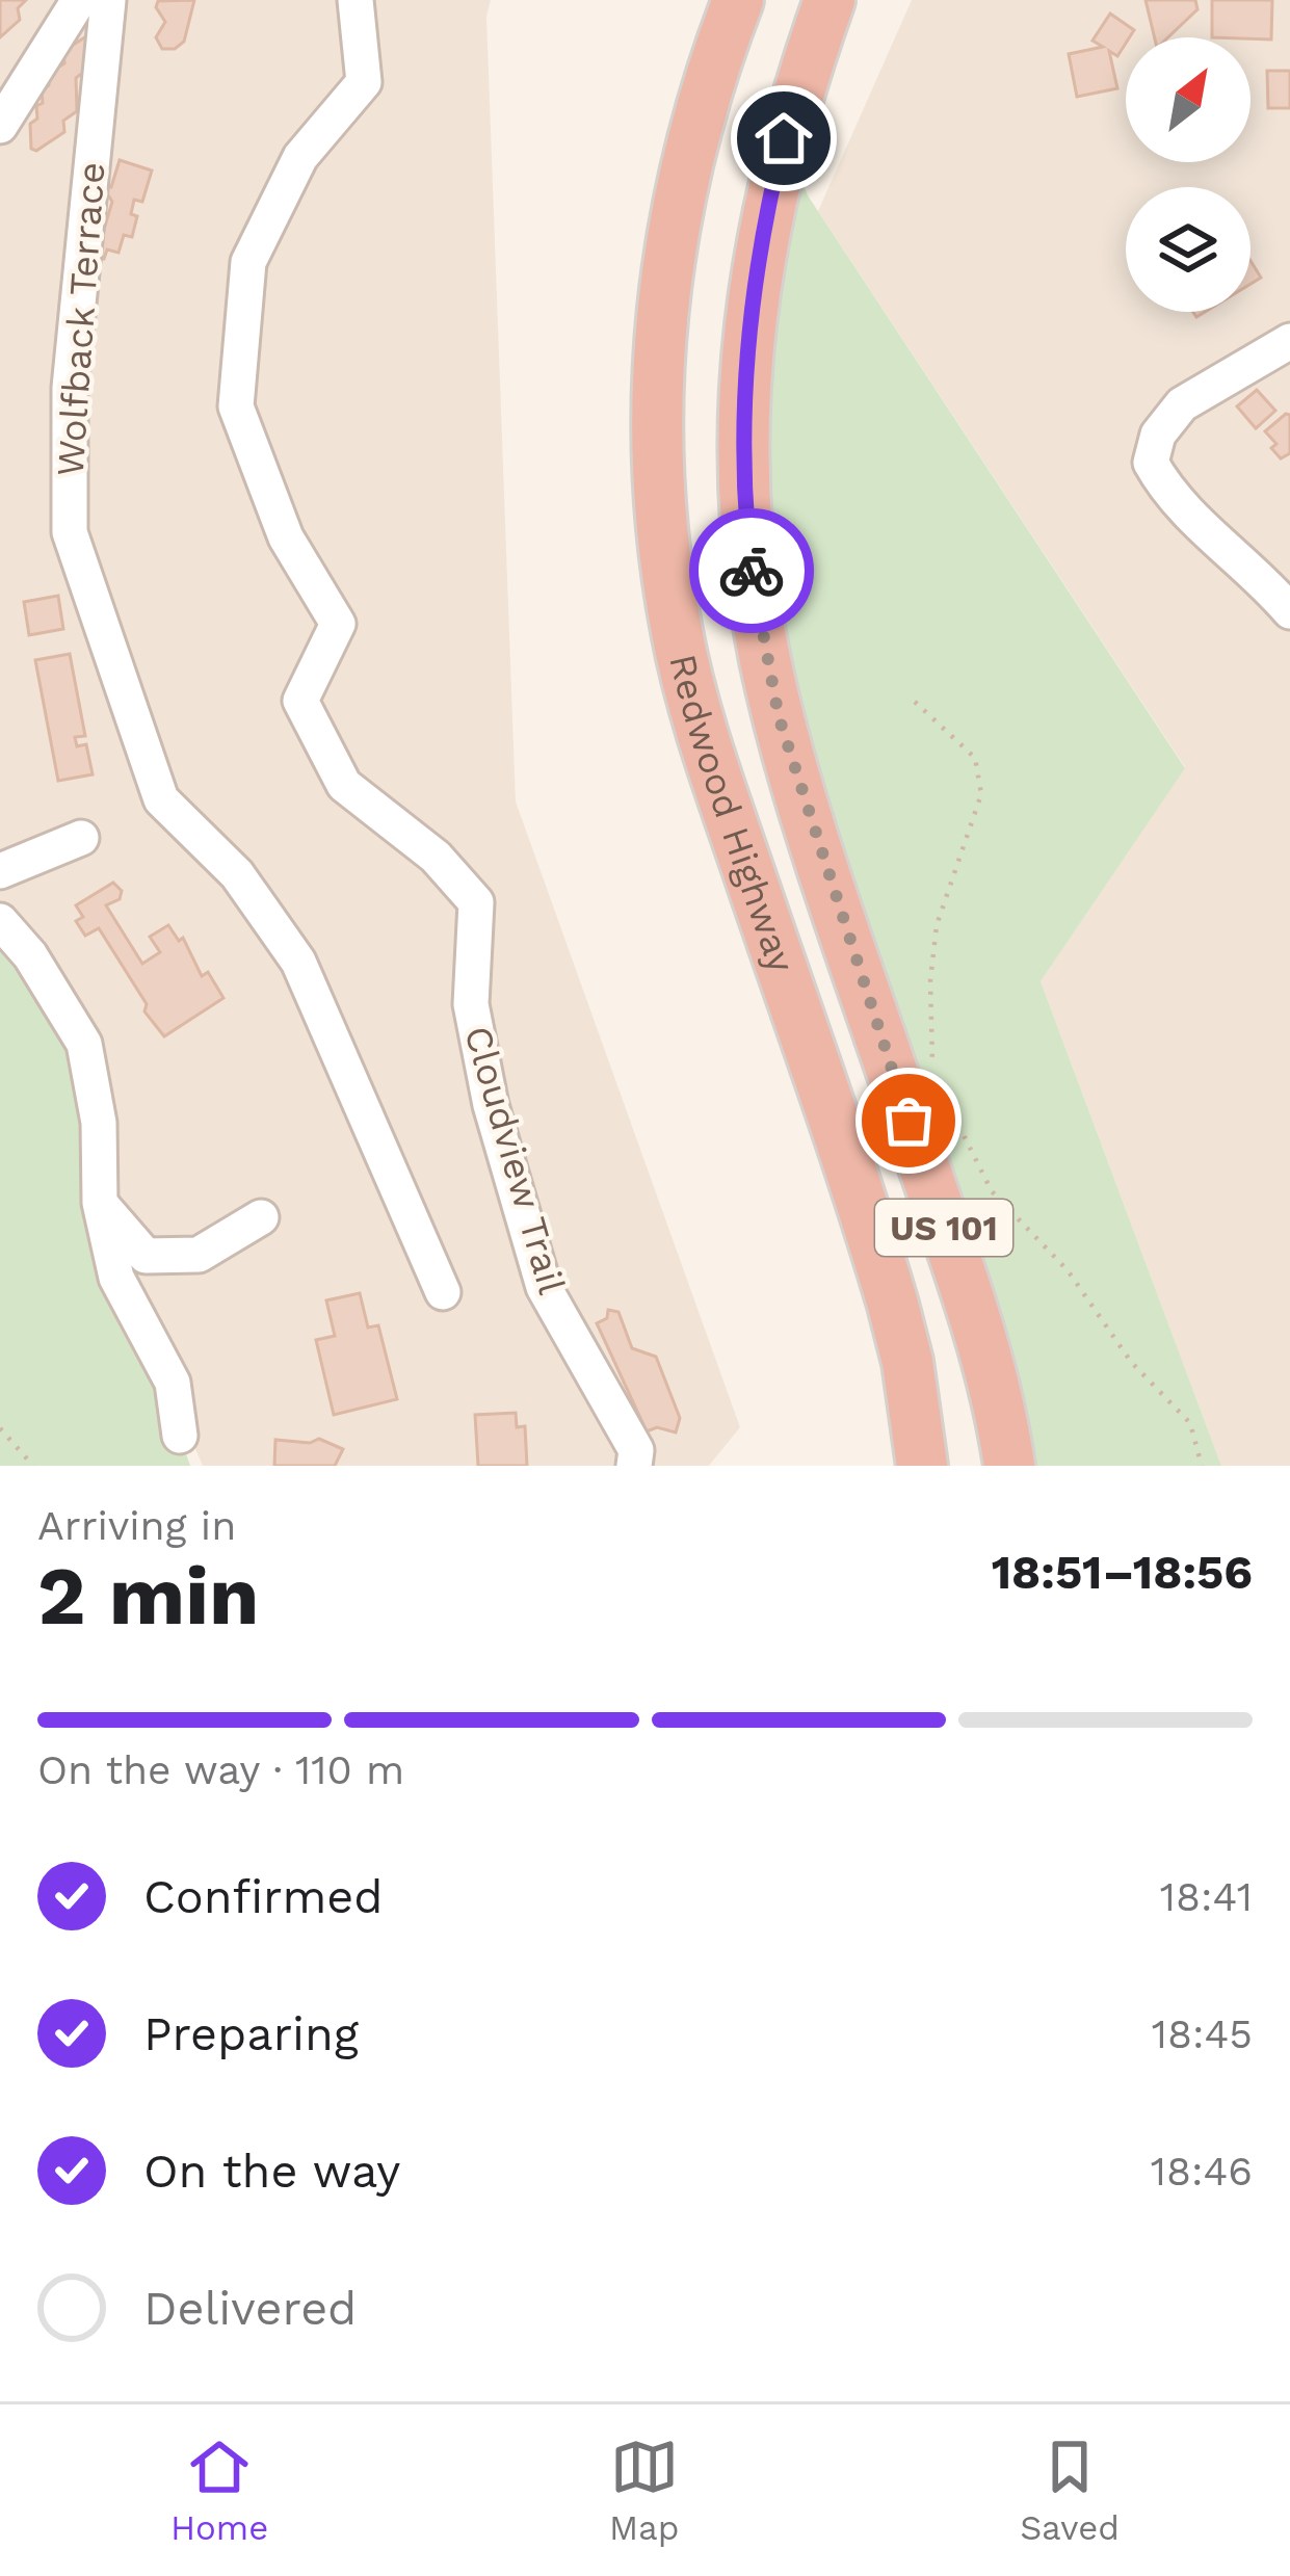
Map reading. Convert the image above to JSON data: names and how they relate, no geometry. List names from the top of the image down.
{
  "streets": {
    "highway": ["Redwood Highway", "US 101"],
    "street": ["Wolfback Terrace", "Cloudview Trail"]
  },
  "north": "top right",
  "page": {
    "heading": ["2 min", "Arriving in", "18:51–18:56"],
    "bar": "On the way · 110 m",
    "list": [
      ["Confirmed", "18:41"],
      ["Preparing", "18:45"],
      ["On the way", "18:46"],
      "Delivered"
    ],
    "tabs": ["Home", "Map", "Saved"]
  }
}
